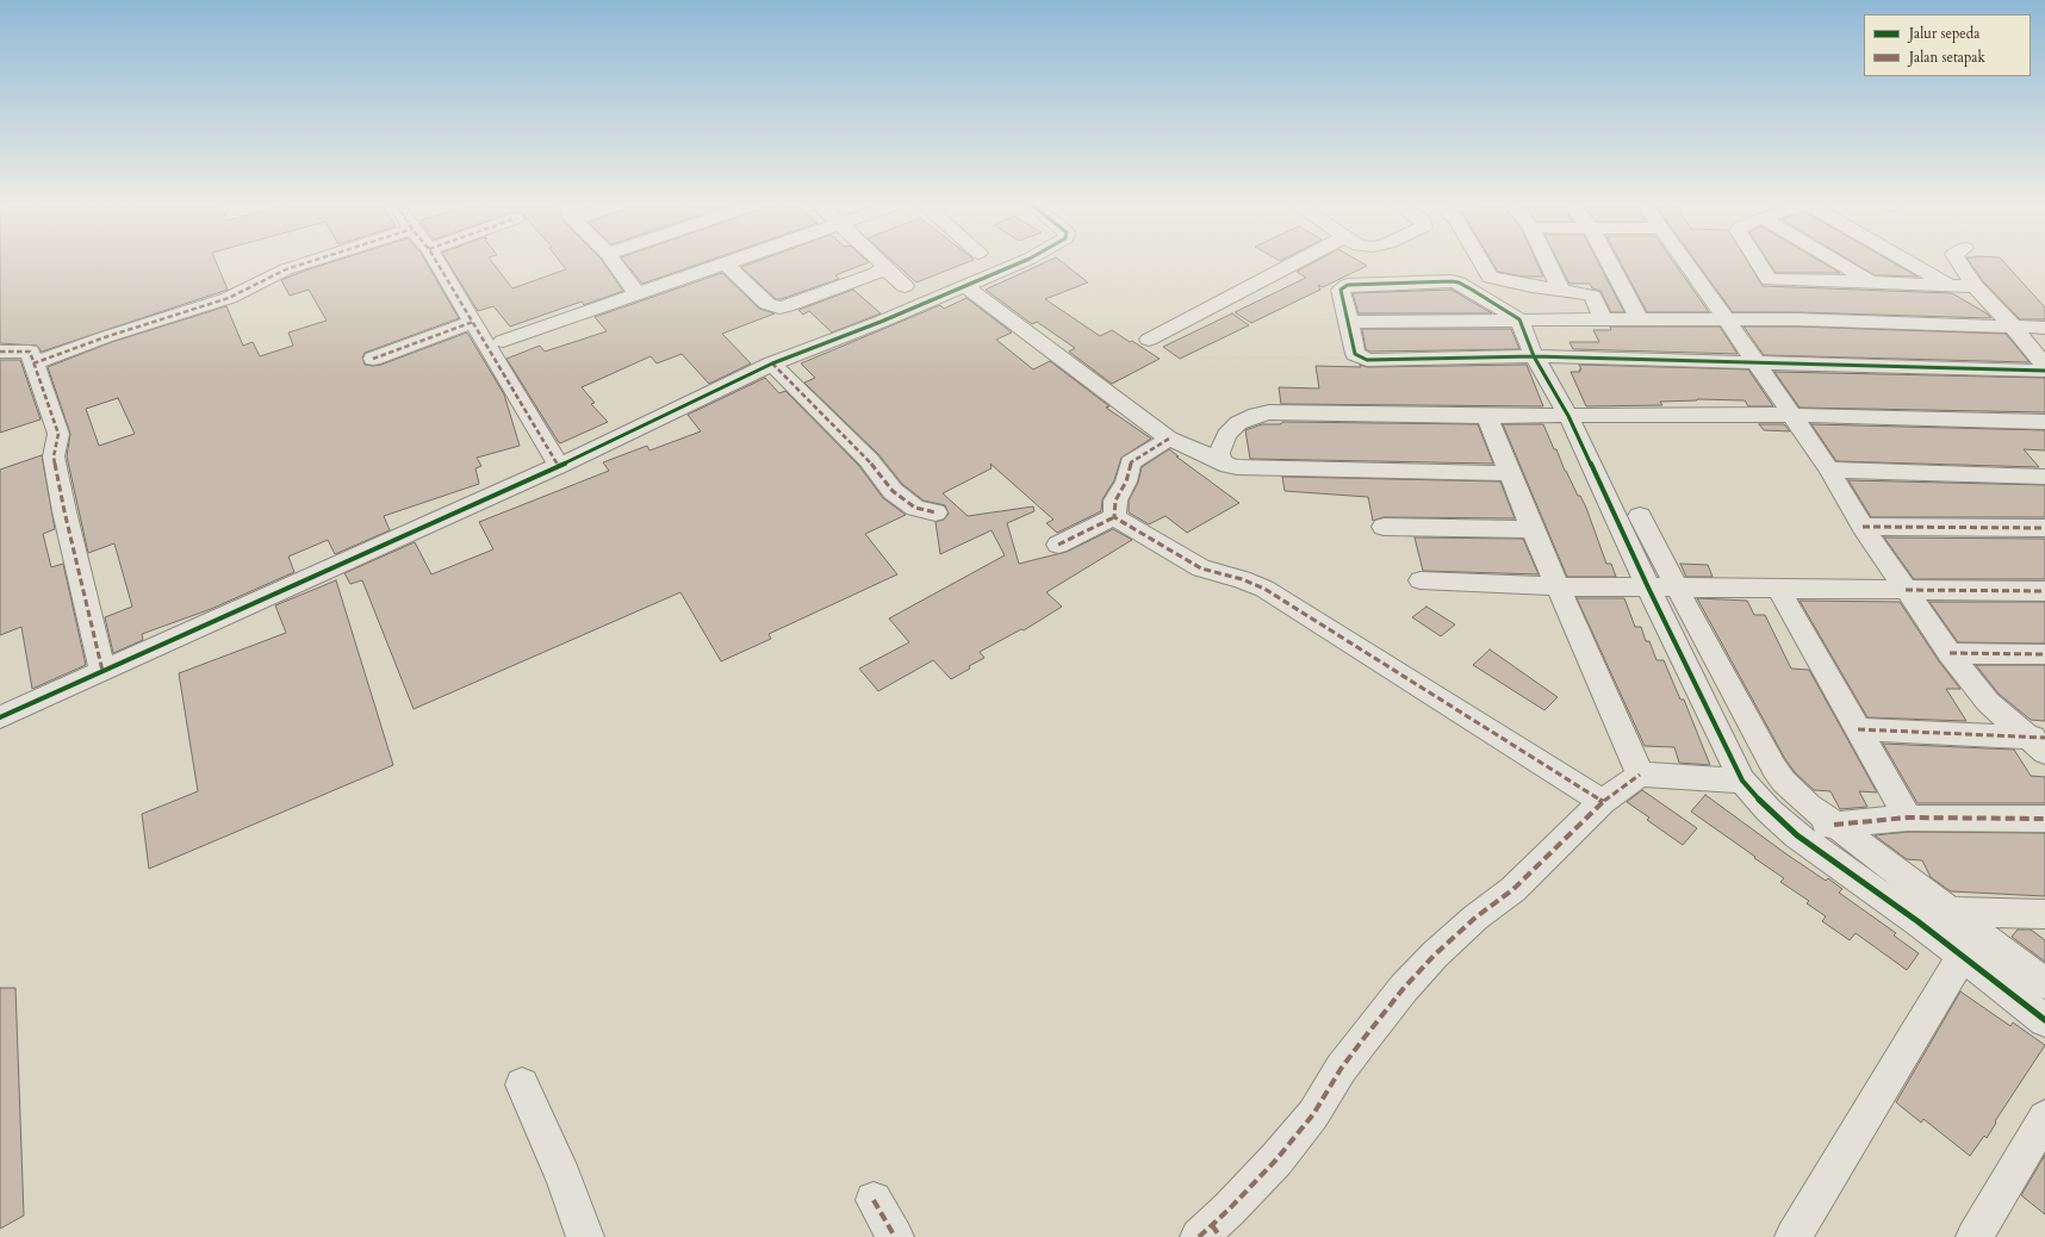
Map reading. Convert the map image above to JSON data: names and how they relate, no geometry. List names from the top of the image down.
{
  "legend": ["Jalur sepeda", "Jalan setapak"]
}
